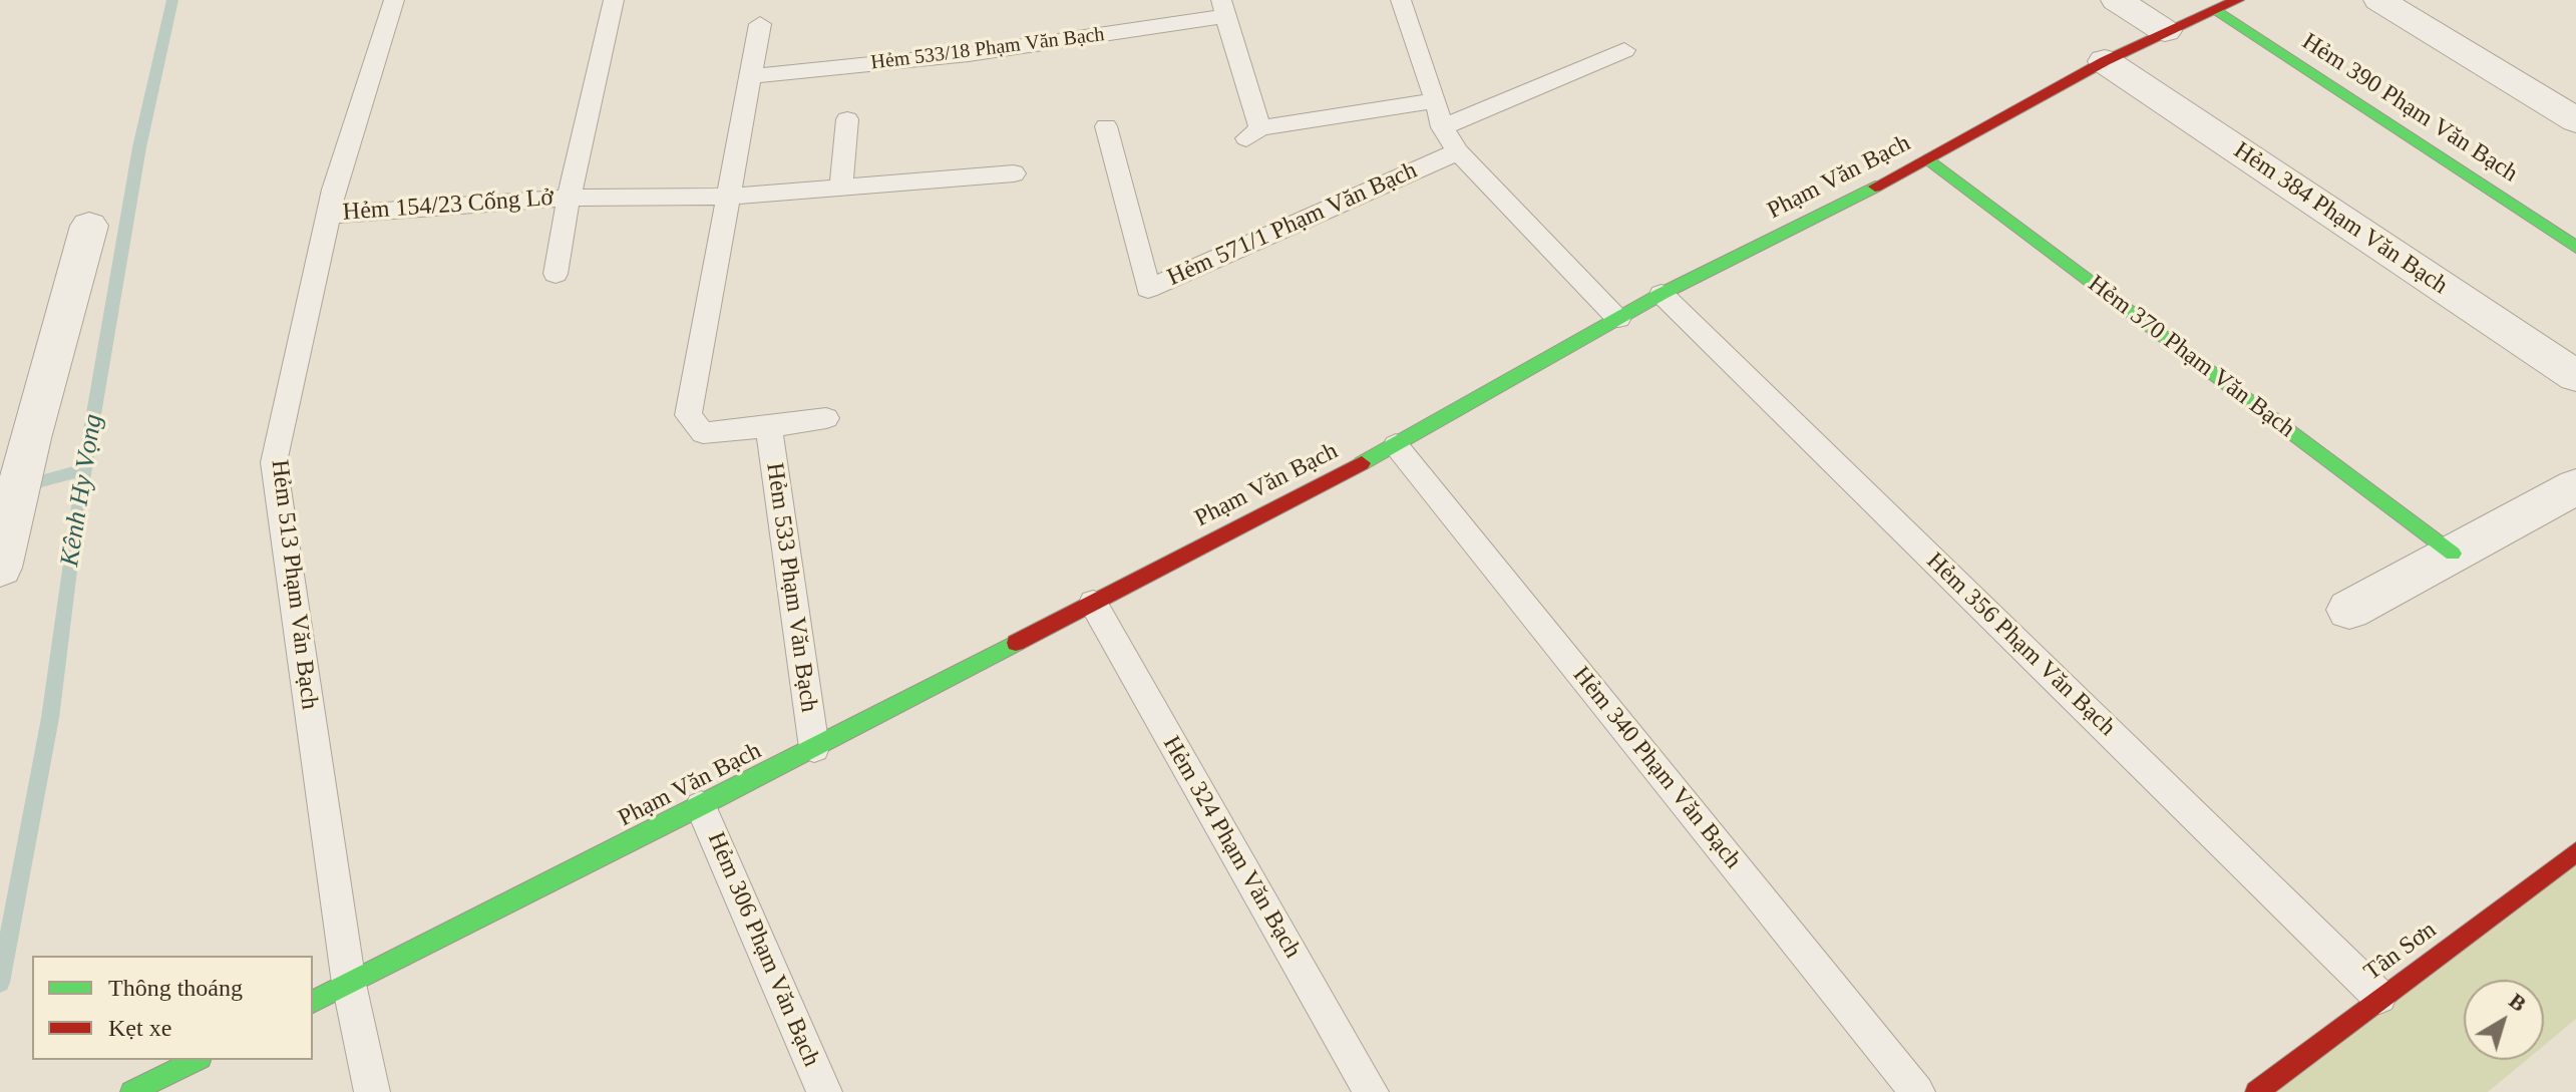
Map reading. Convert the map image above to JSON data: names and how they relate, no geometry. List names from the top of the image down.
{
  "streets": {
    "street": [
      "Hẻm 390 Phạm Văn Bạch",
      "Phạm Văn Bạch",
      "Hẻm 384 Phạm Văn Bạch",
      "Hẻm 370 Phạm Văn Bạch",
      "Tân Sơn"
    ],
    "lane": [
      "Hẻm 533/18 Phạm Văn Bạch",
      "Hẻm 154/23 Cống Lở",
      "Hẻm 571/1 Phạm Văn Bạch",
      "Hẻm 513 Phạm Văn Bạch",
      "Hẻm 533 Phạm Văn Bạch",
      "Hẻm 356 Phạm Văn Bạch",
      "Hẻm 340 Phạm Văn Bạch",
      "Hẻm 324 Phạm Văn Bạch",
      "Hẻm 306 Phạm Văn Bạch"
    ]
  },
  "crossings": [
    ["Hẻm 533/18 Phạm Văn Bạch", "Hẻm 533 Phạm Văn Bạch"],
    ["Hẻm 390 Phạm Văn Bạch", "Phạm Văn Bạch"],
    ["Phạm Văn Bạch", "Hẻm 384 Phạm Văn Bạch"],
    ["Phạm Văn Bạch", "Hẻm 370 Phạm Văn Bạch"],
    ["Phạm Văn Bạch", "Hẻm 513 Phạm Văn Bạch"],
    ["Phạm Văn Bạch", "Hẻm 533 Phạm Văn Bạch"],
    ["Phạm Văn Bạch", "Hẻm 356 Phạm Văn Bạch"],
    ["Phạm Văn Bạch", "Hẻm 340 Phạm Văn Bạch"],
    ["Phạm Văn Bạch", "Hẻm 324 Phạm Văn Bạch"],
    ["Phạm Văn Bạch", "Hẻm 306 Phạm Văn Bạch"],
    ["Hẻm 154/23 Cống Lở", "Hẻm 513 Phạm Văn Bạch"],
    ["Hẻm 154/23 Cống Lở", "Hẻm 533 Phạm Văn Bạch"],
    ["Hẻm 356 Phạm Văn Bạch", "Tân Sơn"]
  ],
  "water": ["Kênh Hy Vọng"],
  "legend": ["Thông thoáng", "Kẹt xe"],
  "north": "top right"
}
